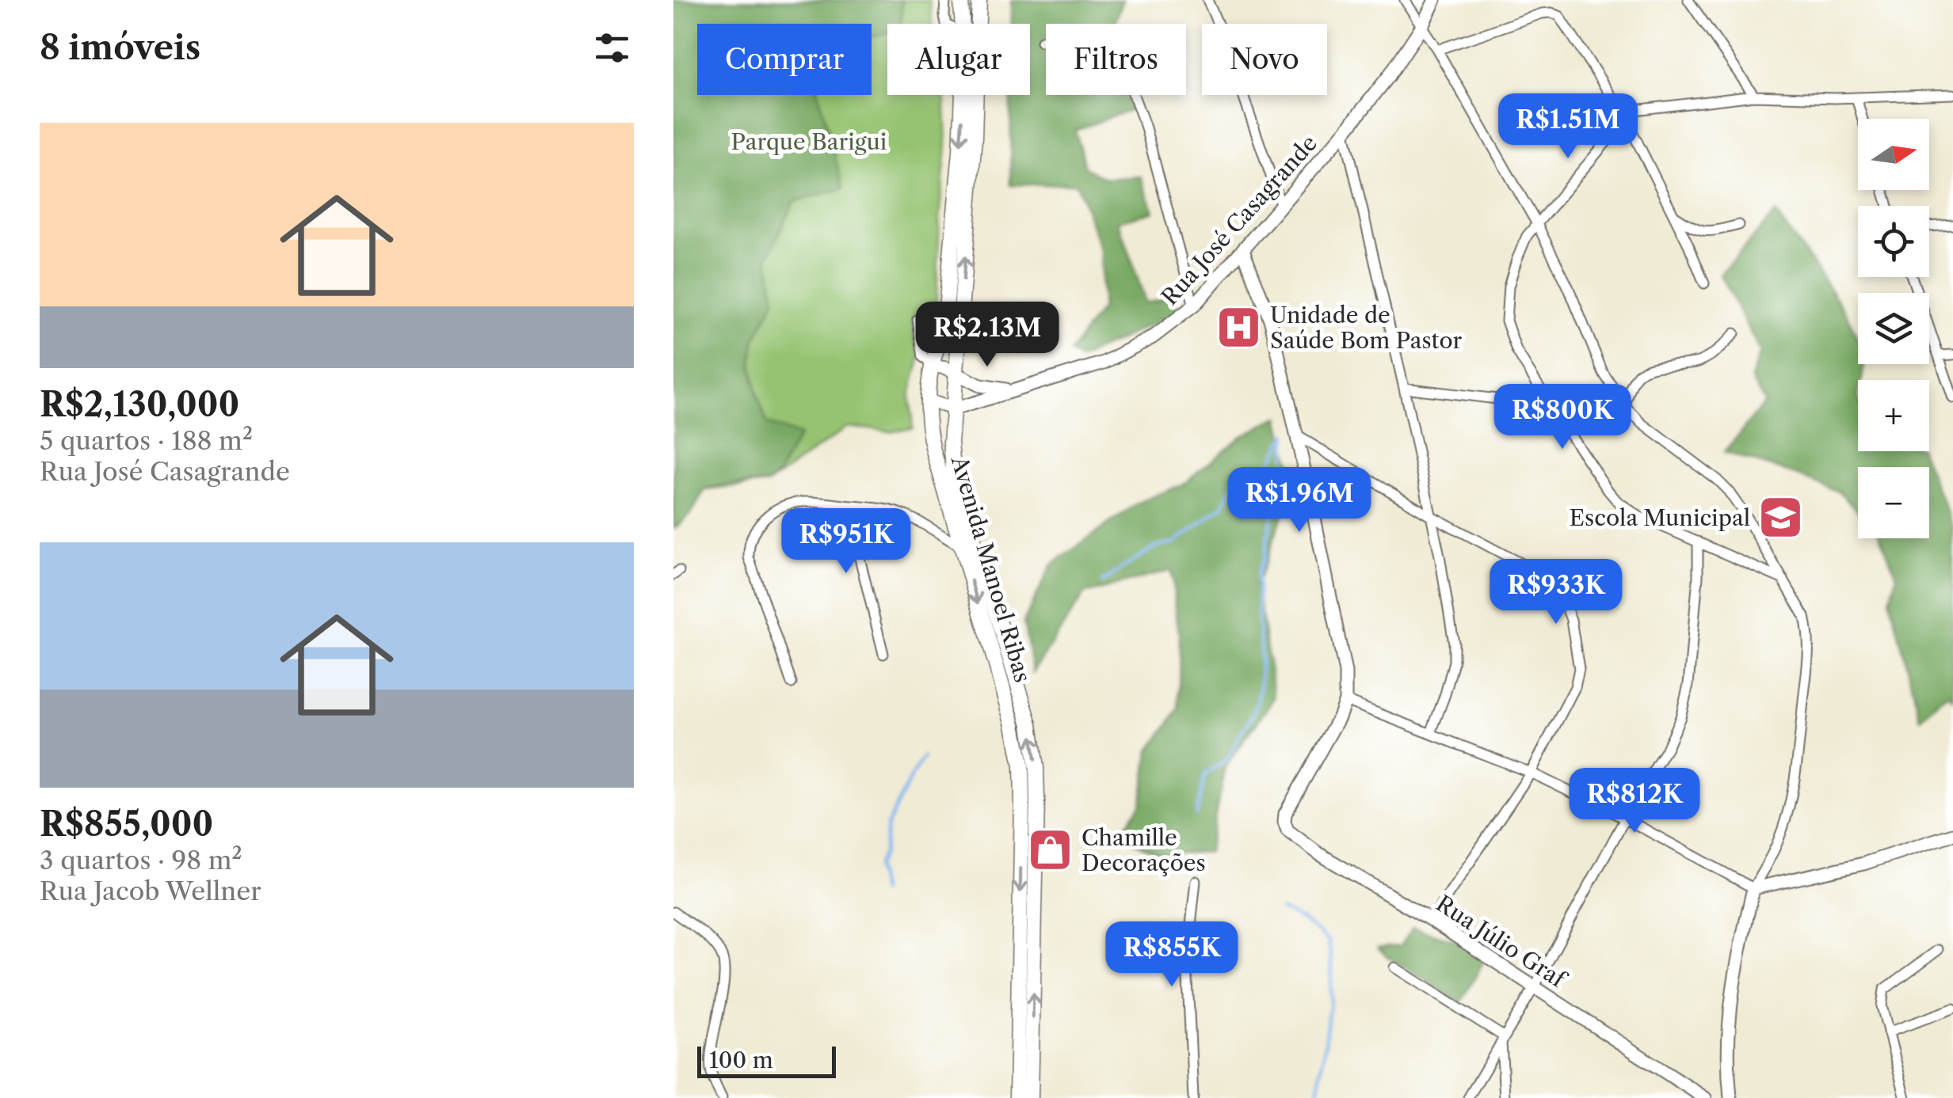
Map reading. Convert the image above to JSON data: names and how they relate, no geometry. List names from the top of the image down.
{
  "streets": {
    "main road": ["Avenida Manoel Ribas"],
    "street": ["Rua José Casagrande", "Rua Júlio Graf"]
  },
  "crossings": [
    ["Rua José Casagrande", "Avenida Manoel Ribas"]
  ],
  "parks": ["Parque Barigui"],
  "places": {
    "hospital": ["Unidade de Saúde Bom Pastor"],
    "school or university": ["Escola Municipal"],
    "shop": ["Chamille Decorações"]
  },
  "scale_bar": "100 m",
  "north": "right",
  "page": {
    "heading": "8 imóveis",
    "chip": [
      "Comprar",
      "Alugar",
      "Filtros",
      "Novo"
    ],
    "price": [
      "R$1.51M",
      "R$2.13M",
      "R$800K",
      "R$1.96M",
      "R$951K",
      "R$933K",
      "R$812K",
      "R$855K"
    ],
    "list": [
      {
        "name": "R$2,130,000",
        "note": "5 quartos · 188 m² · Rua José Casagrande"
      },
      {
        "name": "R$855,000",
        "note": "3 quartos · 98 m² · Rua Jacob Wellner"
      }
    ],
    "map_buttons": ["+", "−"],
    "scale": "100 m"
  }
}
